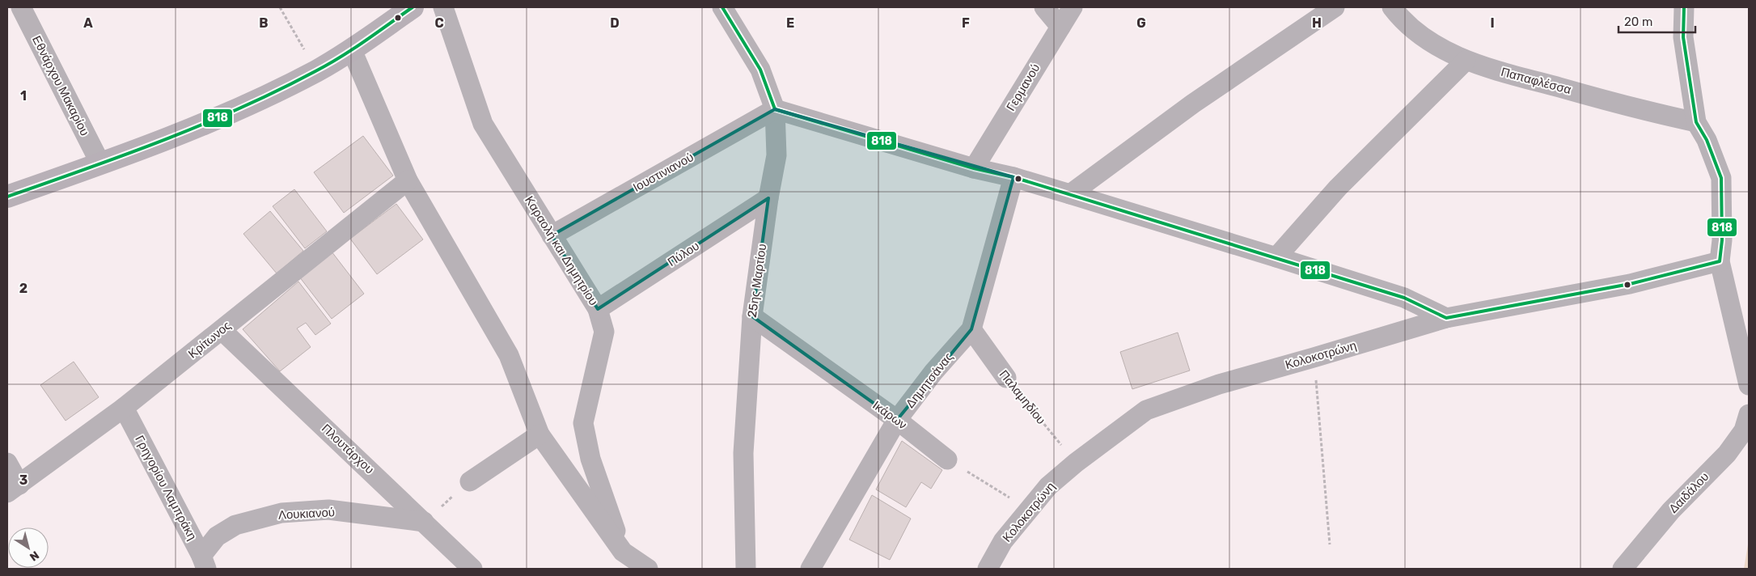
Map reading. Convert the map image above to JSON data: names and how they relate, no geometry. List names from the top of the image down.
{
  "streets": {
    "street": [
      "Παπαφλέσσα",
      "Εθνάρχου Μακαρίου",
      "Γερμανού",
      "Ιουστινιανού",
      "Καραολή και Δημητρίου",
      "Πύλου",
      "25ης Μαρτίου",
      "Κρίτωνος",
      "Κολοκοτρώνη",
      "Δημητσάνας",
      "Παλαμηδίου",
      "Ικάρων",
      "Πλουτάρχου",
      "Γρηγορίου Λαμπράκη",
      "Δαιδάλου",
      "Λουκιανού"
    ]
  },
  "crossings": [
    ["Ιουστινιανού", "Καραολή και Δημητρίου"],
    ["Ιουστινιανού", "25ης Μαρτίου"],
    ["Καραολή και Δημητρίου", "Πύλου"],
    ["Πύλου", "25ης Μαρτίου"],
    ["25ης Μαρτίου", "Ικάρων"],
    ["Κρίτωνος", "Πλουτάρχου"],
    ["Κρίτωνος", "Γρηγορίου Λαμπράκη"],
    ["Κολοκοτρώνη", "Παλαμηδίου"],
    ["Δημητσάνας", "Παλαμηδίου"],
    ["Δημητσάνας", "Ικάρων"],
    ["Πλουτάρχου", "Λουκιανού"],
    ["Γρηγορίου Λαμπράκη", "Λουκιανού"]
  ],
  "lines": ["transit line 818"],
  "scale_bar": "20 m",
  "north": "bottom right",
  "grid": {
    "columns": [
      "A",
      "B",
      "C",
      "D",
      "E",
      "F",
      "G",
      "H",
      "I"
    ],
    "rows": ["1", "2", "3"]
  }
}
